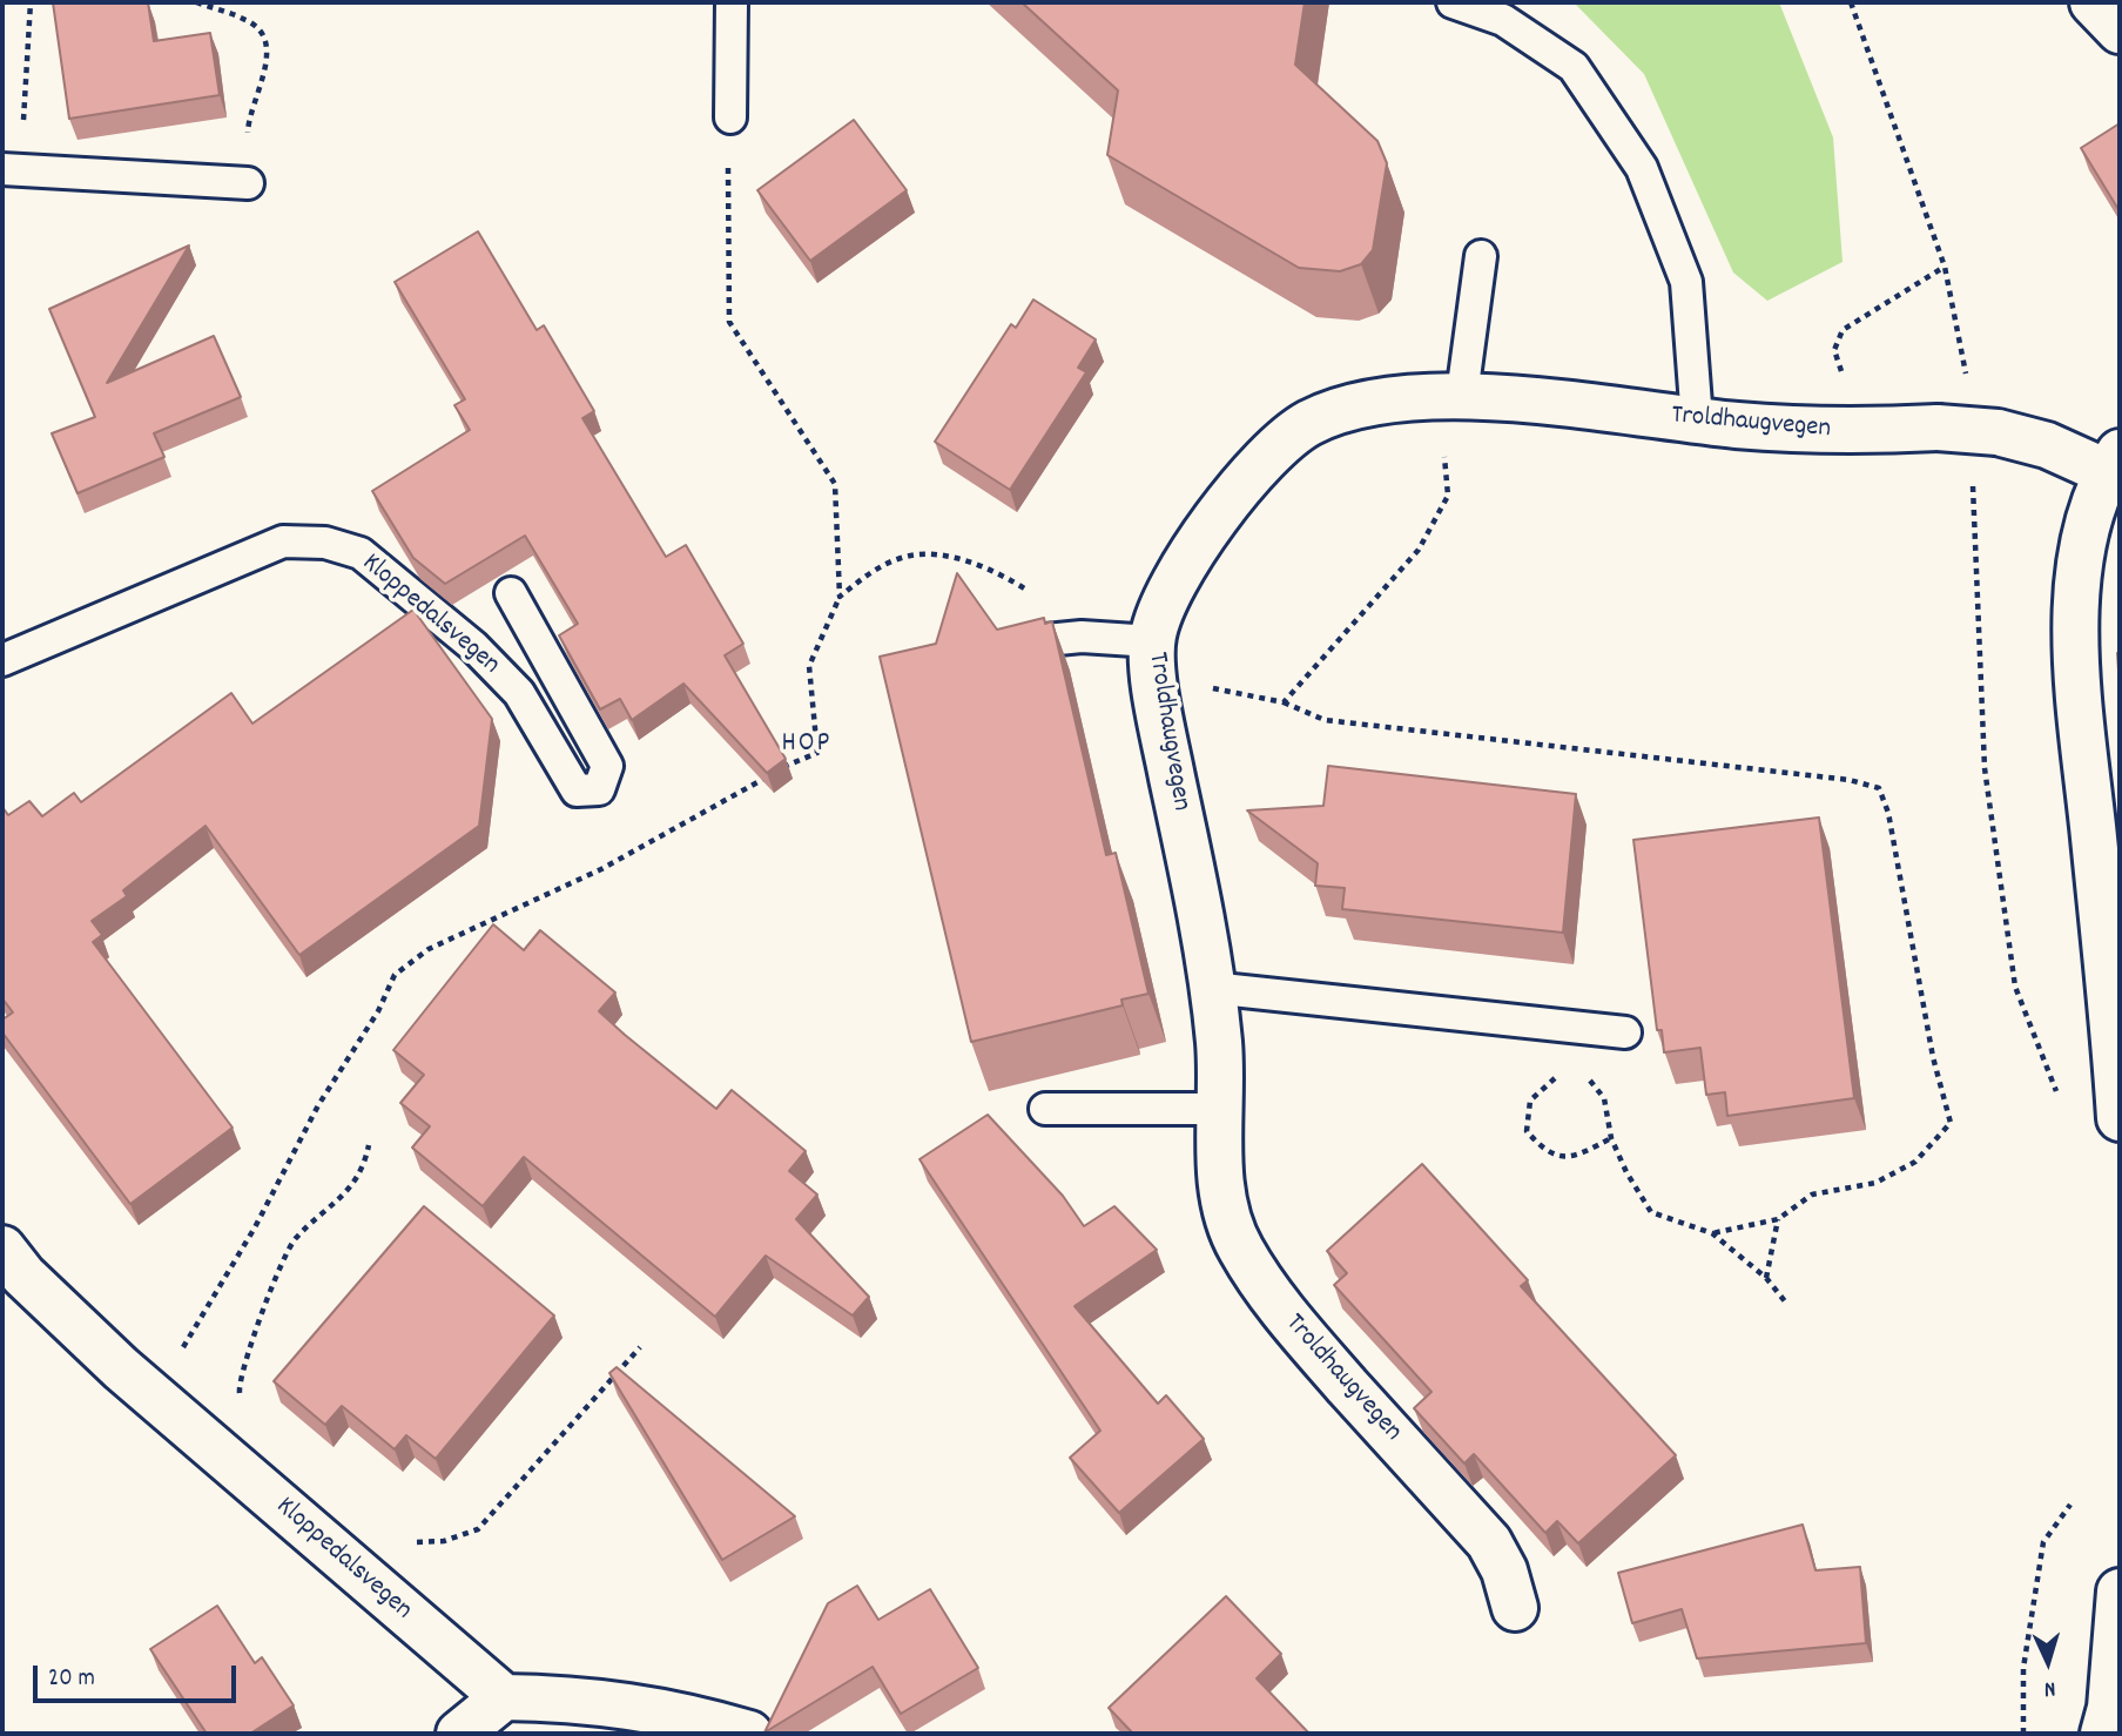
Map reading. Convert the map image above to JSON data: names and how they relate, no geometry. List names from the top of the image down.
{
  "streets": {
    "street": ["Troldhaugvegen", "Kloppedalsvegen"]
  },
  "districts": ["HOP"],
  "scale_bar": "20 m",
  "north": "bottom"
}
